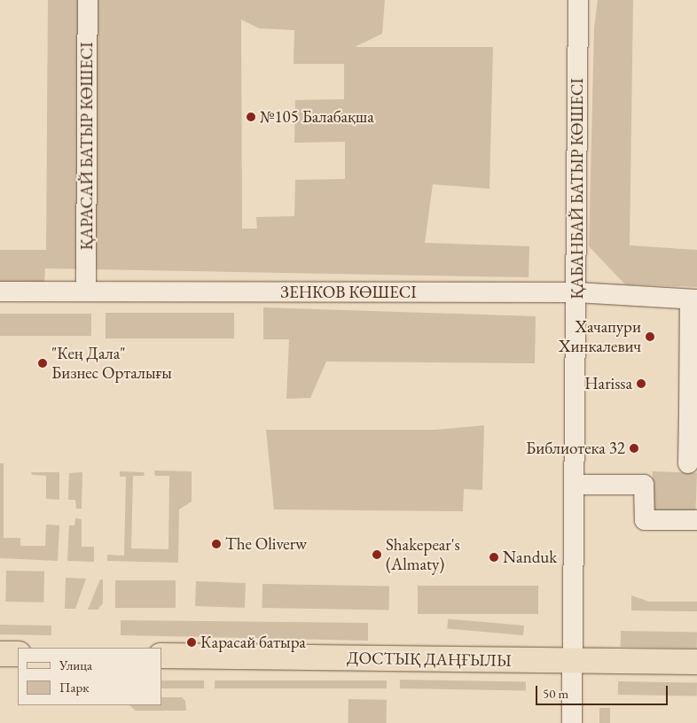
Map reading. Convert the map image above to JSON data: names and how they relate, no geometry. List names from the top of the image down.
{
  "streets": {
    "main road": ["ДОСТЫҚ ДАҢҒЫЛЫ"],
    "street": ["ҚАРАСАЙ БАТЫР КӨШЕСІ", "ҚАБАНБАЙ БАТЫР КӨШЕСІ", "ЗЕНКОВ КӨШЕСІ"]
  },
  "crossings": [
    ["ҚАРАСАЙ БАТЫР КӨШЕСІ", "ЗЕНКОВ КӨШЕСІ"],
    ["ҚАБАНБАЙ БАТЫР КӨШЕСІ", "ЗЕНКОВ КӨШЕСІ"],
    ["ҚАБАНБАЙ БАТЫР КӨШЕСІ", "ДОСТЫҚ ДАҢҒЫЛЫ"]
  ],
  "places": [
    "№105 Балабақша",
    "Хачапури Хинкалевич",
    "\"Кең Дала\" Бизнес Орталығы",
    "Harissa",
    "Библиотека 32",
    "The Oliverw",
    "Shakepear's (Almaty)",
    "Nanduk",
    "Карасай батыра"
  ],
  "legend": ["Улица", "Парк"],
  "scale_bar": "50 m"
}
